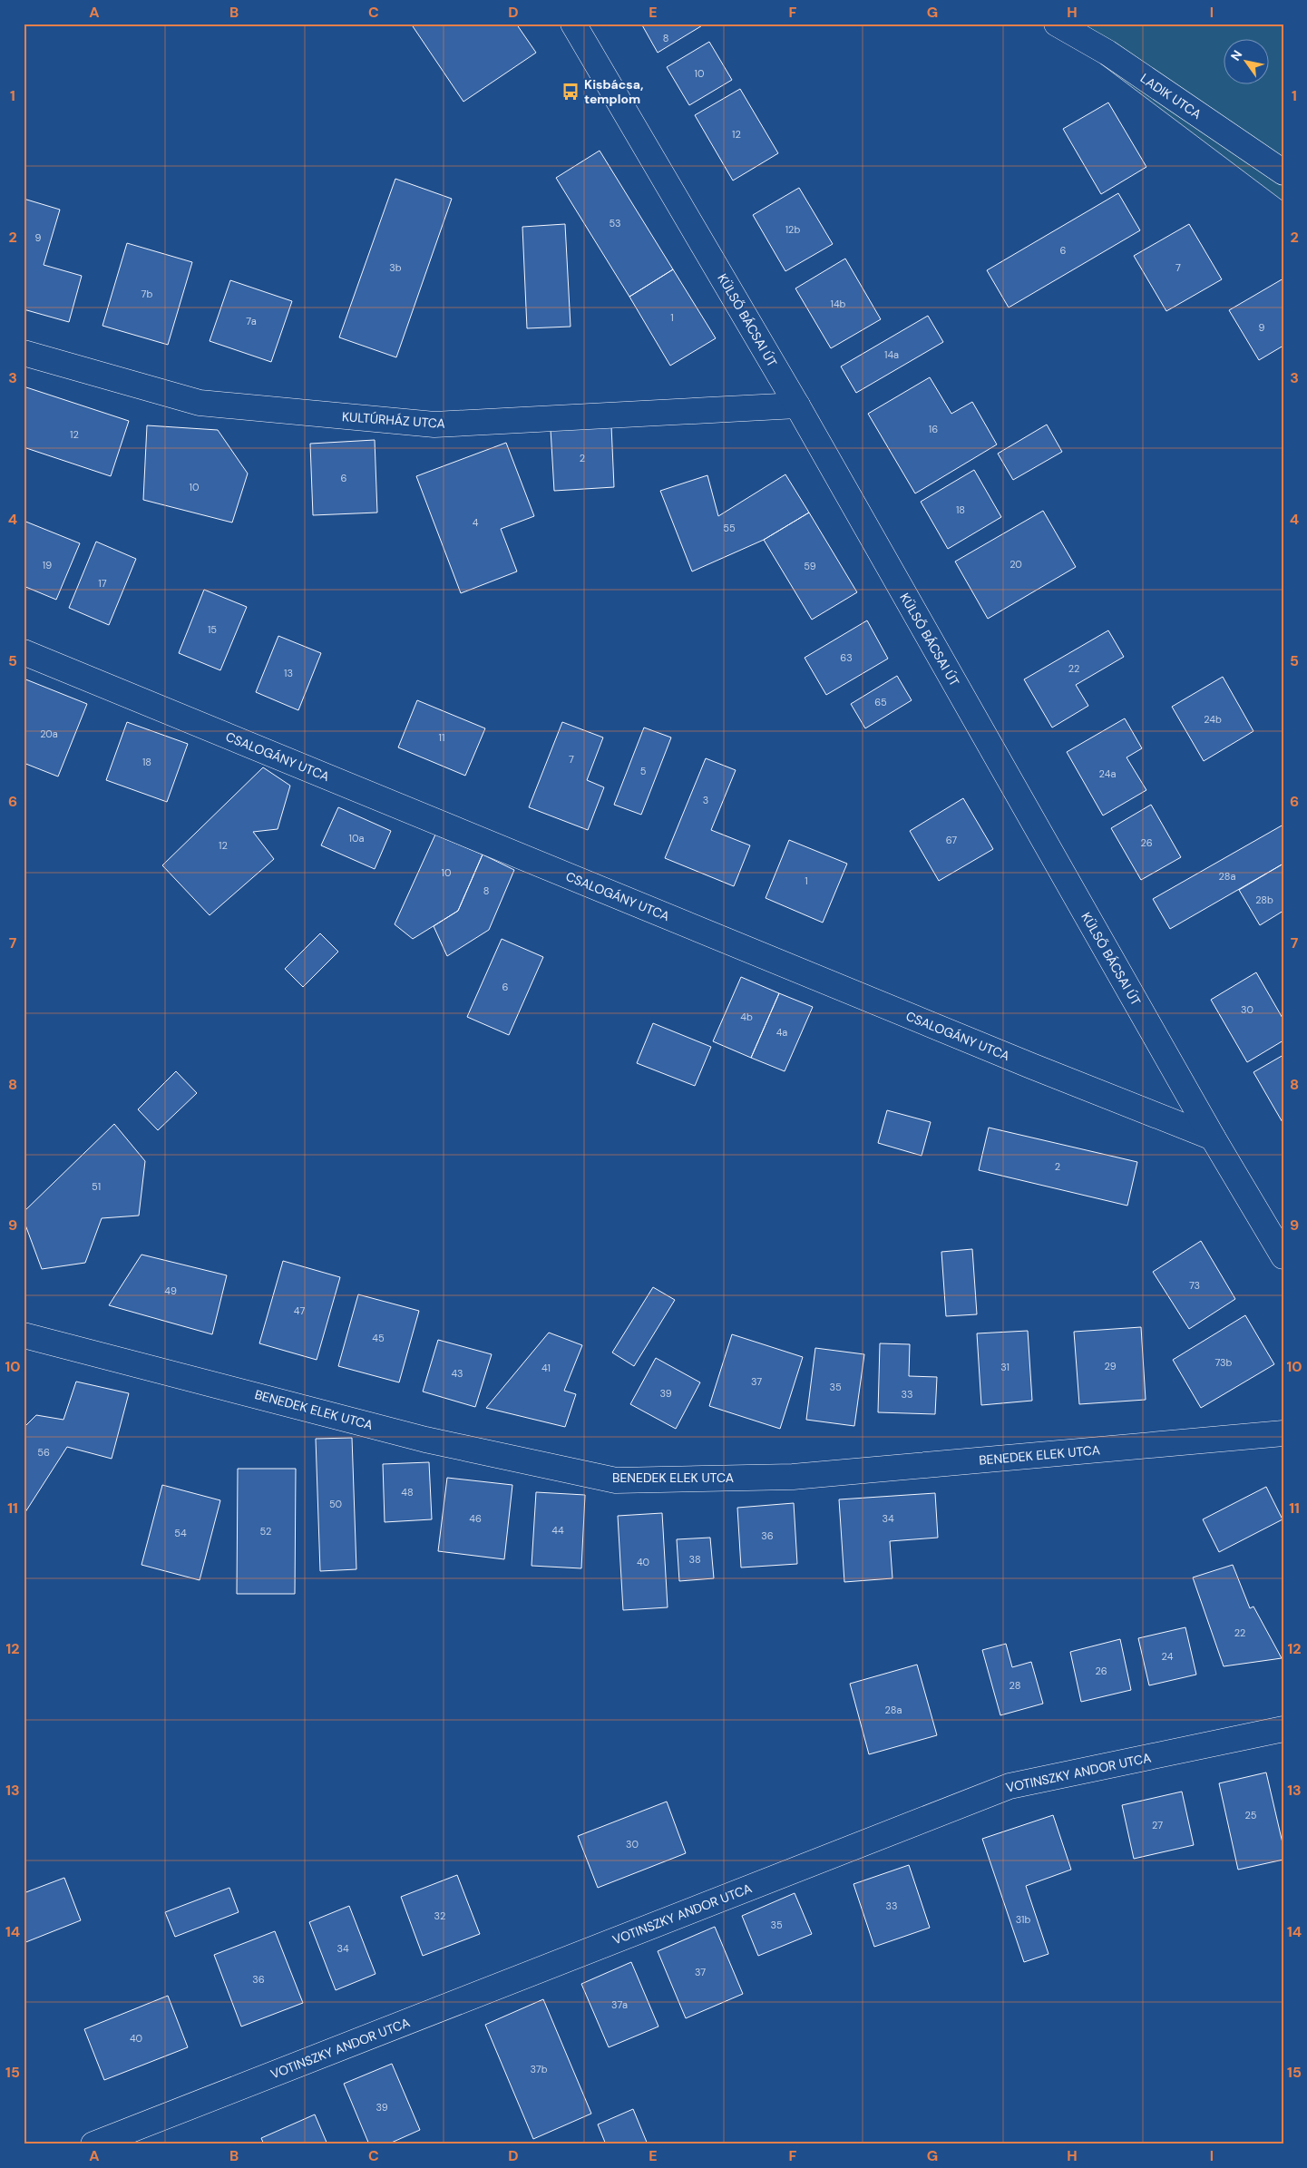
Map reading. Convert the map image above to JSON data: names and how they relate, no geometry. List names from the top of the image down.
{
  "streets": {
    "street": [
      "LADIK UTCA",
      "KÜLSŐ BÁCSAI ÚT",
      "KULTÚRHÁZ UTCA",
      "CSALOGÁNY UTCA",
      "BENEDEK ELEK UTCA",
      "VOTINSZKY ANDOR UTCA"
    ]
  },
  "crossings": [
    ["KÜLSŐ BÁCSAI ÚT", "KULTÚRHÁZ UTCA"],
    ["KÜLSŐ BÁCSAI ÚT", "CSALOGÁNY UTCA"]
  ],
  "places": {
    "bus stop": ["Kisbácsa, templom"]
  },
  "house_numbers": [
    "8",
    "10",
    "12",
    "53",
    "12b",
    "9",
    "6",
    "3b",
    "7",
    "7b",
    "14b",
    "1",
    "7a",
    "9",
    "14a",
    "16",
    "12",
    "2",
    "6",
    "10",
    "18",
    "4",
    "55",
    "20",
    "19",
    "59",
    "17",
    "15",
    "63",
    "22",
    "13",
    "65",
    "24b",
    "20a",
    "11",
    "7",
    "18",
    "5",
    "24a",
    "3",
    "10a",
    "67",
    "26",
    "12",
    "10",
    "28a",
    "1",
    "8",
    "28b",
    "6",
    "30",
    "4b",
    "4a",
    "2",
    "51",
    "73",
    "49",
    "47",
    "45",
    "73b",
    "29",
    "31",
    "41",
    "43",
    "37",
    "35",
    "39",
    "33",
    "56",
    "48",
    "50",
    "46",
    "34",
    "44",
    "52",
    "54",
    "36",
    "38",
    "40",
    "22",
    "24",
    "26",
    "28",
    "28a",
    "25",
    "27",
    "30",
    "33",
    "32",
    "31b",
    "35",
    "34",
    "37",
    "36",
    "37a",
    "40",
    "37b",
    "39"
  ],
  "north": "top left",
  "grid": {
    "columns": [
      "A",
      "B",
      "C",
      "D",
      "E",
      "F",
      "G",
      "H",
      "I"
    ],
    "rows": [
      "1",
      "2",
      "3",
      "4",
      "5",
      "6",
      "7",
      "8",
      "9",
      "10",
      "11",
      "12",
      "13",
      "14",
      "15"
    ]
  }
}
